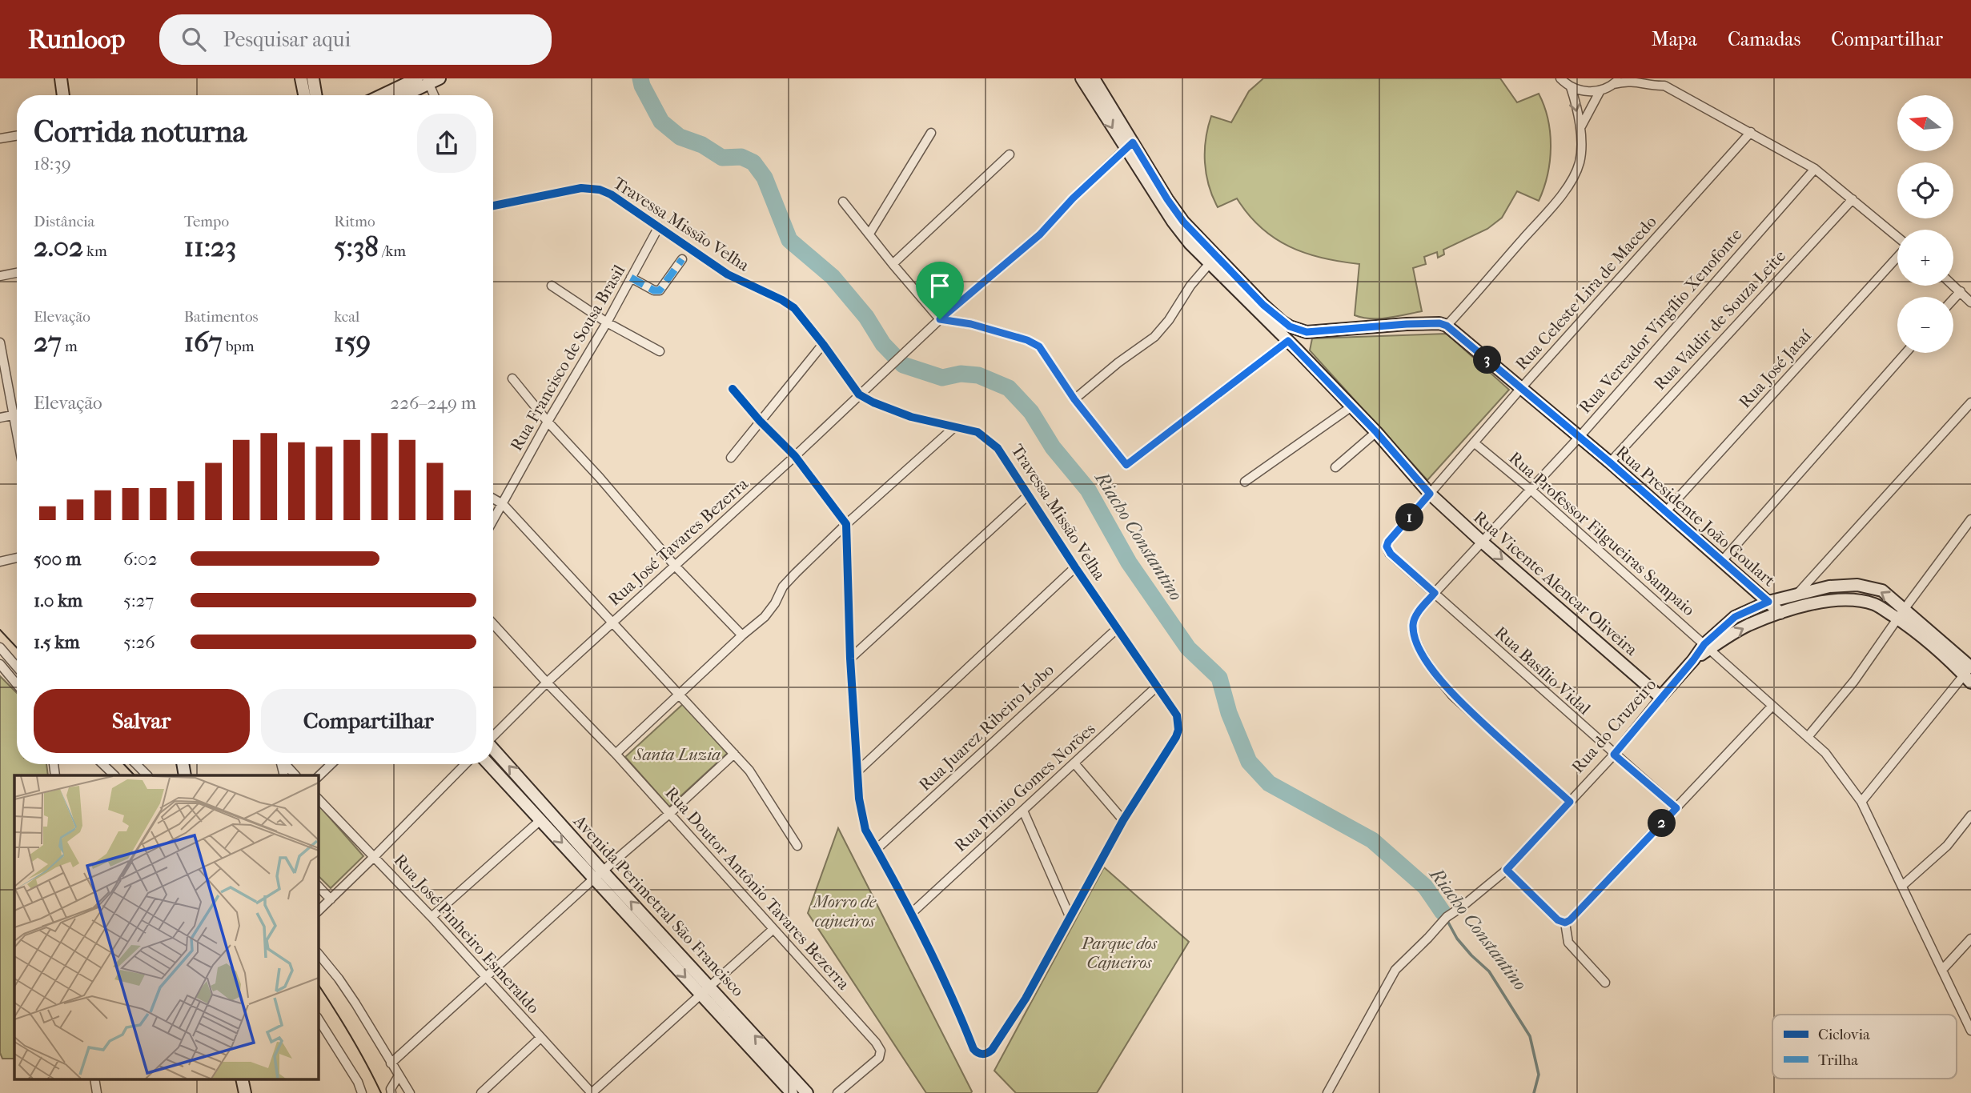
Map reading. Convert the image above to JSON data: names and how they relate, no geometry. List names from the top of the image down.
{
  "streets": {
    "street": [
      "Travessa Missão Velha",
      "Rua Celeste Lira de Macedo",
      "Rua Valdir de Souza Leite",
      "Rua Vereador Virgílio Xenofonte",
      "Rua Francisco de Sousa Brasil",
      "Rua José Jataí",
      "Rua Presidente João Goulart",
      "Rua Professor Filgueiras Sampaio",
      "Rua José Tavares Bezerra",
      "Rua Vicente Alencar Oliveira",
      "Rua Basílio Vidal",
      "Rua do Cruzeiro",
      "Rua Juarez Ribeiro Lobo",
      "Rua Plinio Gomes Norões",
      "Rua Doutor Antônio Tavares Bezerra",
      "Avenida Perimetral São Francisco",
      "Rua José Pinheiro Esmeraldo"
    ]
  },
  "crossings": [
    ["Travessa Missão Velha", "Rua Francisco de Sousa Brasil"],
    ["Travessa Missão Velha", "Rua José Tavares Bezerra"],
    ["Travessa Missão Velha", "Rua Juarez Ribeiro Lobo"],
    ["Travessa Missão Velha", "Rua Plinio Gomes Norões"],
    ["Rua Celeste Lira de Macedo", "Rua Presidente João Goulart"],
    ["Rua Celeste Lira de Macedo", "Rua Professor Filgueiras Sampaio"],
    ["Rua Celeste Lira de Macedo", "Rua Vicente Alencar Oliveira"],
    ["Rua Celeste Lira de Macedo", "Rua Basílio Vidal"],
    ["Rua Valdir de Souza Leite", "Rua Presidente João Goulart"],
    ["Rua Vereador Virgílio Xenofonte", "Rua Presidente João Goulart"],
    ["Rua Vereador Virgílio Xenofonte", "Rua Professor Filgueiras Sampaio"],
    ["Rua Vereador Virgílio Xenofonte", "Rua Vicente Alencar Oliveira"],
    ["Rua Vereador Virgílio Xenofonte", "Rua Basílio Vidal"],
    ["Rua Vereador Virgílio Xenofonte", "Rua do Cruzeiro"],
    ["Rua José Jataí", "Rua Presidente João Goulart"],
    ["Rua Presidente João Goulart", "Rua Professor Filgueiras Sampaio"],
    ["Rua Presidente João Goulart", "Rua do Cruzeiro"],
    ["Rua José Tavares Bezerra", "Rua Doutor Antônio Tavares Bezerra"],
    ["Rua Vicente Alencar Oliveira", "Rua do Cruzeiro"],
    ["Rua Basílio Vidal", "Rua do Cruzeiro"]
  ],
  "one_way": ["Rua Vicente Alencar Oliveira"],
  "water": ["Riacho Constantino"],
  "parks": ["Santa Luzia", "Morro de cajueiros", "Parque dos Cajueiros"],
  "legend": ["Ciclovia", "Trilha"],
  "north": "left",
  "page": {
    "header": "Runloop",
    "search": "Pesquisar aqui",
    "nav": ["Mapa", "Camadas", "Compartilhar"],
    "map_buttons": ["+", "−"],
    "heading": ["Corrida noturna", "18:39"],
    "stats": [
      ["Distância", "2.02 km"],
      ["Tempo", "11:23"],
      ["Ritmo", "5:38 /km"],
      ["Elevação", "27 m"],
      ["Batimentos", "167 bpm"],
      ["kcal", "159"]
    ],
    "pins": ["3", "1", "2"],
    "chart": ["Elevação", "226–249 m"],
    "list": [
      {
        "name": "500 m",
        "note": "6:02"
      },
      {
        "name": "1.0 km",
        "note": "5:27"
      },
      {
        "name": "1.5 km",
        "note": "5:26"
      }
    ],
    "buttons": ["Salvar", "Compartilhar"]
  }
}
